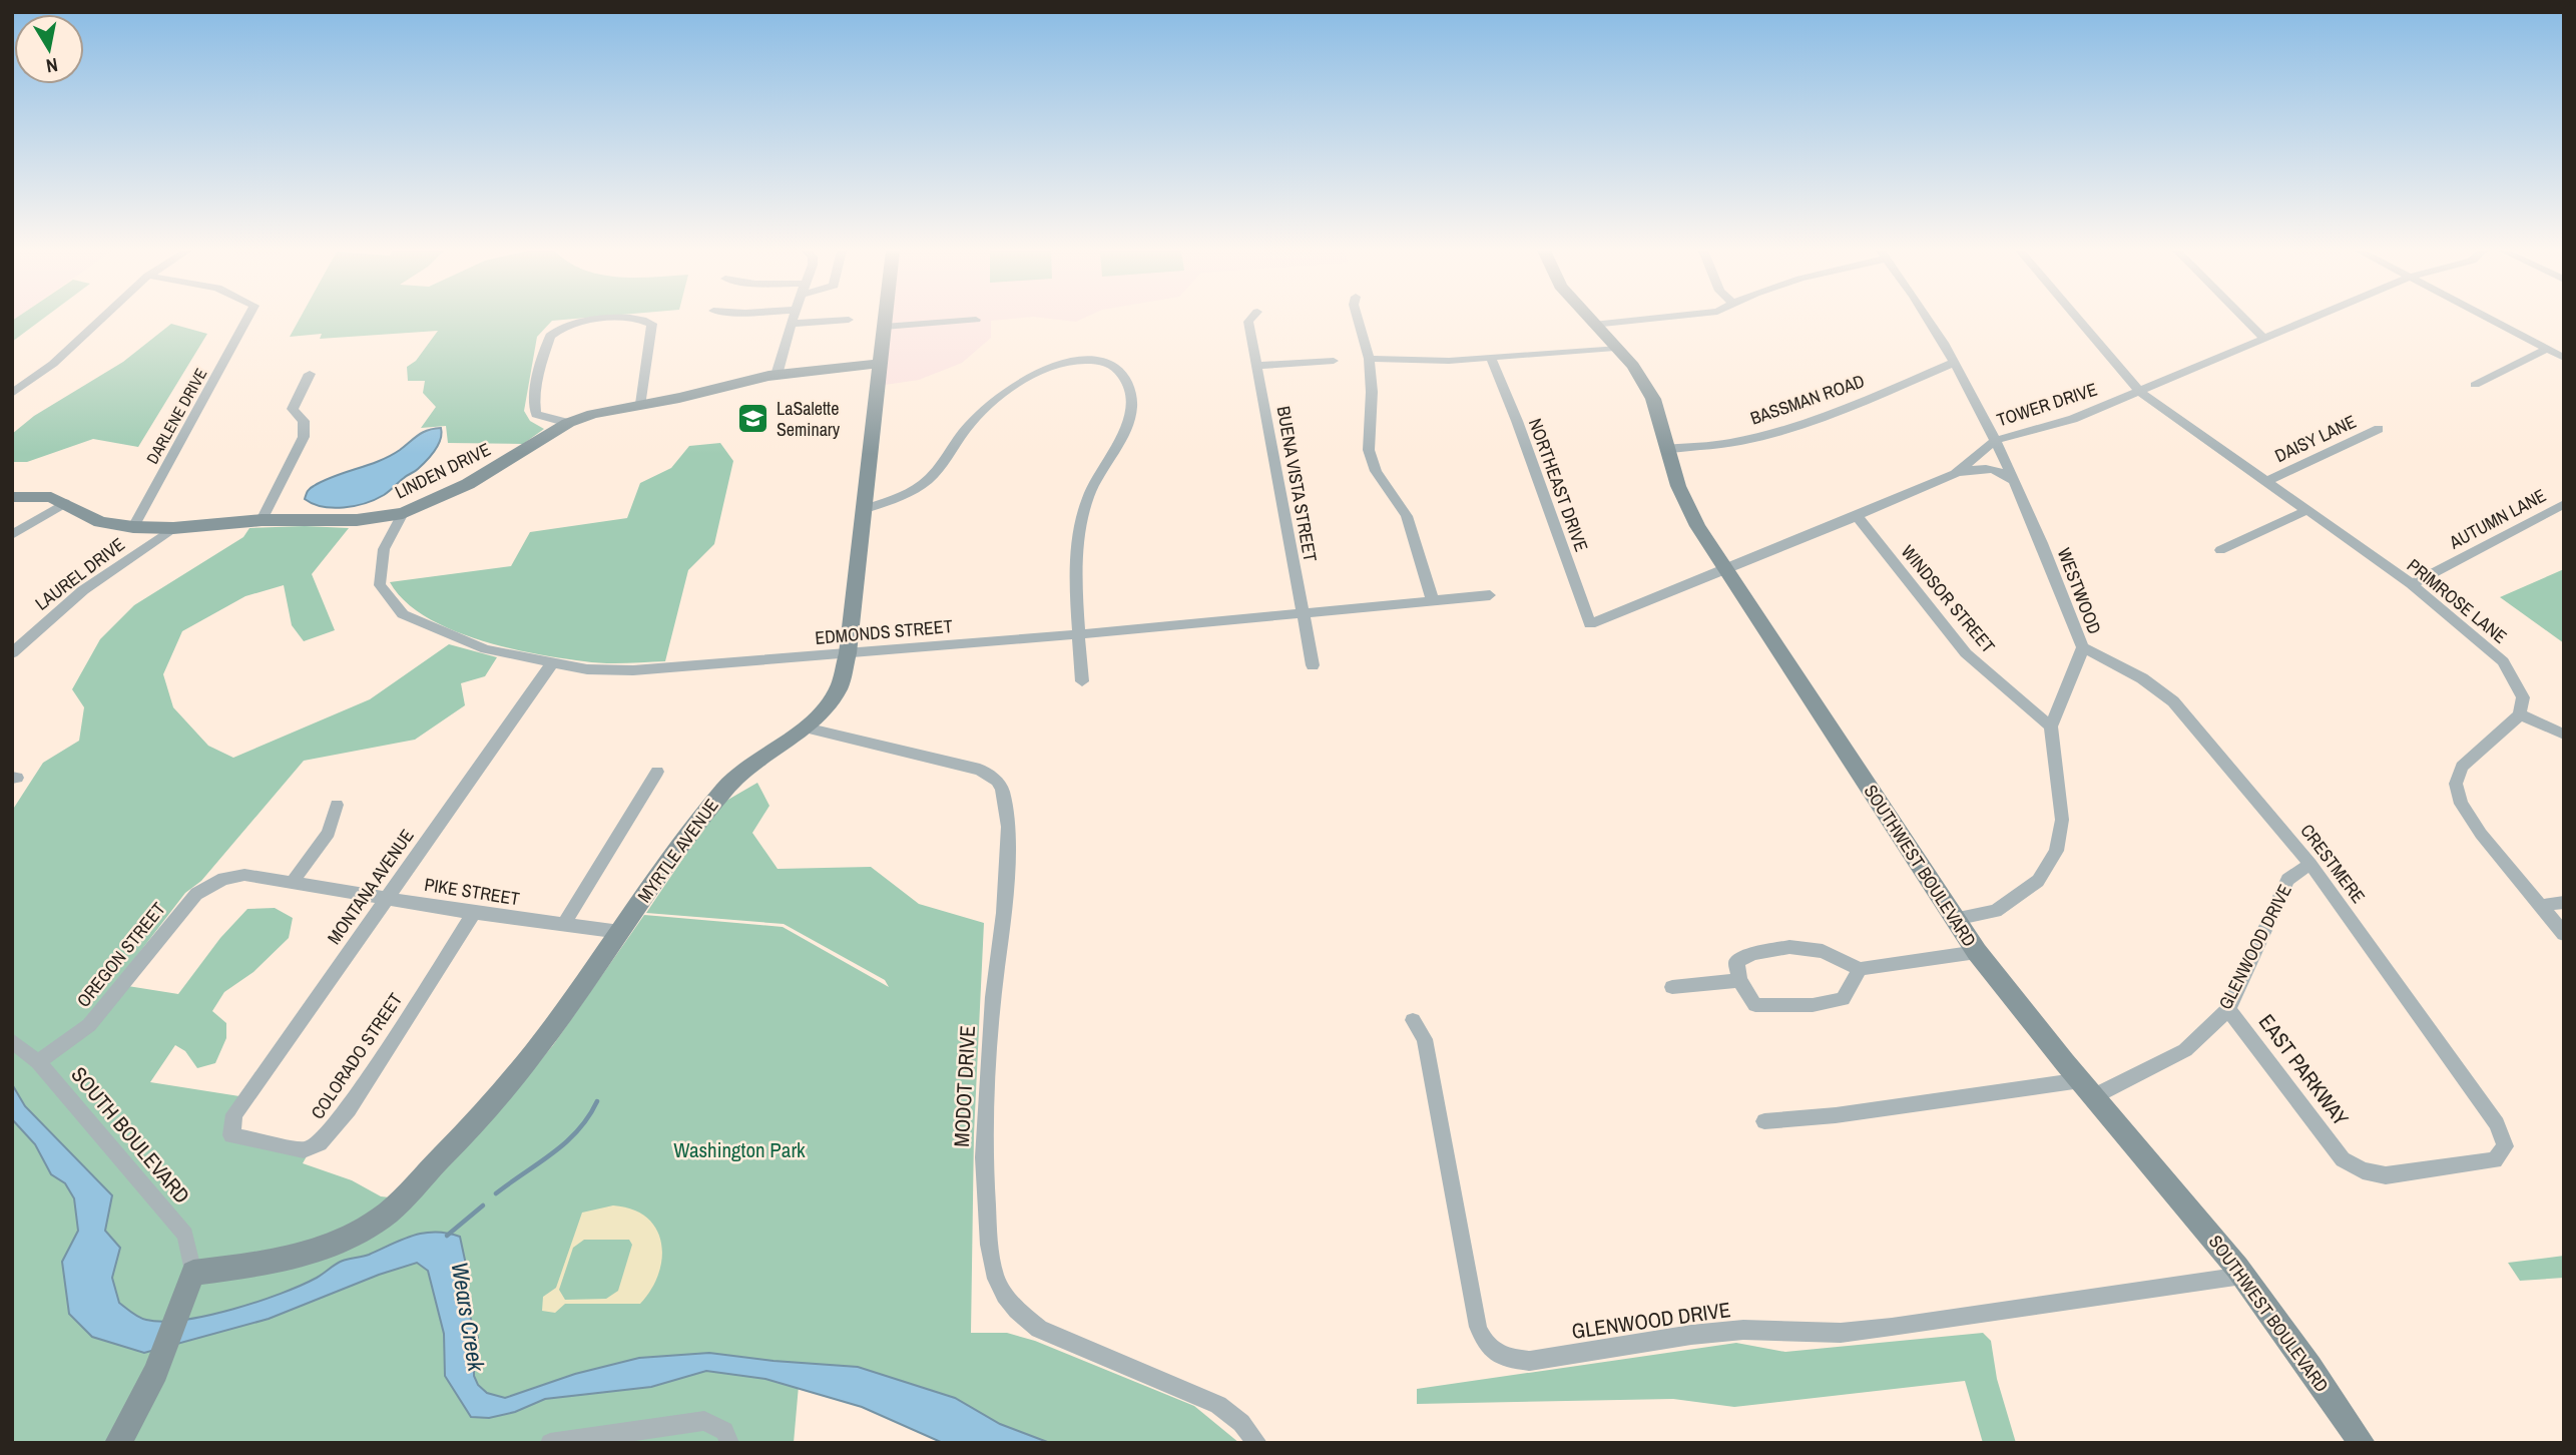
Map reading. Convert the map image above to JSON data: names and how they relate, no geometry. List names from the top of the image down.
{
  "streets": {
    "street": [
      "BASSMAN ROAD",
      "TOWER DRIVE",
      "DARLENE DRIVE",
      "DAISY LANE",
      "LINDEN DRIVE",
      "BUENA VISTA STREET",
      "NORTHEAST DRIVE",
      "AUTUMN LANE",
      "LAUREL DRIVE",
      "WESTWOOD",
      "WINDSOR STREET",
      "PRIMROSE LANE",
      "EDMONDS STREET",
      "MYRTLE AVENUE",
      "CRESTMERE",
      "SOUTHWEST BOULEVARD",
      "MONTANA AVENUE",
      "PIKE STREET",
      "GLENWOOD DRIVE",
      "OREGON STREET",
      "COLORADO STREET",
      "EAST PARKWAY",
      "MODOT DRIVE",
      "SOUTH BOULEVARD"
    ]
  },
  "crossings": [
    ["BASSMAN ROAD", "WESTWOOD"],
    ["BASSMAN ROAD", "SOUTHWEST BOULEVARD"],
    ["TOWER DRIVE", "NORTHEAST DRIVE"],
    ["TOWER DRIVE", "WESTWOOD"],
    ["TOWER DRIVE", "WINDSOR STREET"],
    ["TOWER DRIVE", "PRIMROSE LANE"],
    ["TOWER DRIVE", "SOUTHWEST BOULEVARD"],
    ["DARLENE DRIVE", "LINDEN DRIVE"],
    ["DAISY LANE", "PRIMROSE LANE"],
    ["LINDEN DRIVE", "LAUREL DRIVE"],
    ["LINDEN DRIVE", "EDMONDS STREET"],
    ["LINDEN DRIVE", "MYRTLE AVENUE"],
    ["BUENA VISTA STREET", "EDMONDS STREET"],
    ["AUTUMN LANE", "PRIMROSE LANE"],
    ["WESTWOOD", "WINDSOR STREET"],
    ["WESTWOOD", "CRESTMERE"],
    ["WESTWOOD", "SOUTHWEST BOULEVARD"],
    ["EDMONDS STREET", "MYRTLE AVENUE"],
    ["EDMONDS STREET", "MONTANA AVENUE"],
    ["MYRTLE AVENUE", "PIKE STREET"],
    ["MYRTLE AVENUE", "MODOT DRIVE"],
    ["MYRTLE AVENUE", "SOUTH BOULEVARD"],
    ["CRESTMERE", "GLENWOOD DRIVE"],
    ["CRESTMERE", "EAST PARKWAY"],
    ["SOUTHWEST BOULEVARD", "GLENWOOD DRIVE"],
    ["MONTANA AVENUE", "PIKE STREET"],
    ["MONTANA AVENUE", "COLORADO STREET"],
    ["PIKE STREET", "OREGON STREET"],
    ["PIKE STREET", "COLORADO STREET"],
    ["GLENWOOD DRIVE", "EAST PARKWAY"],
    ["OREGON STREET", "SOUTH BOULEVARD"]
  ],
  "water": ["Wears Creek"],
  "parks": ["Washington Park"],
  "places": {
    "school or university": ["LaSalette Seminary"]
  },
  "north": "bottom"
}
